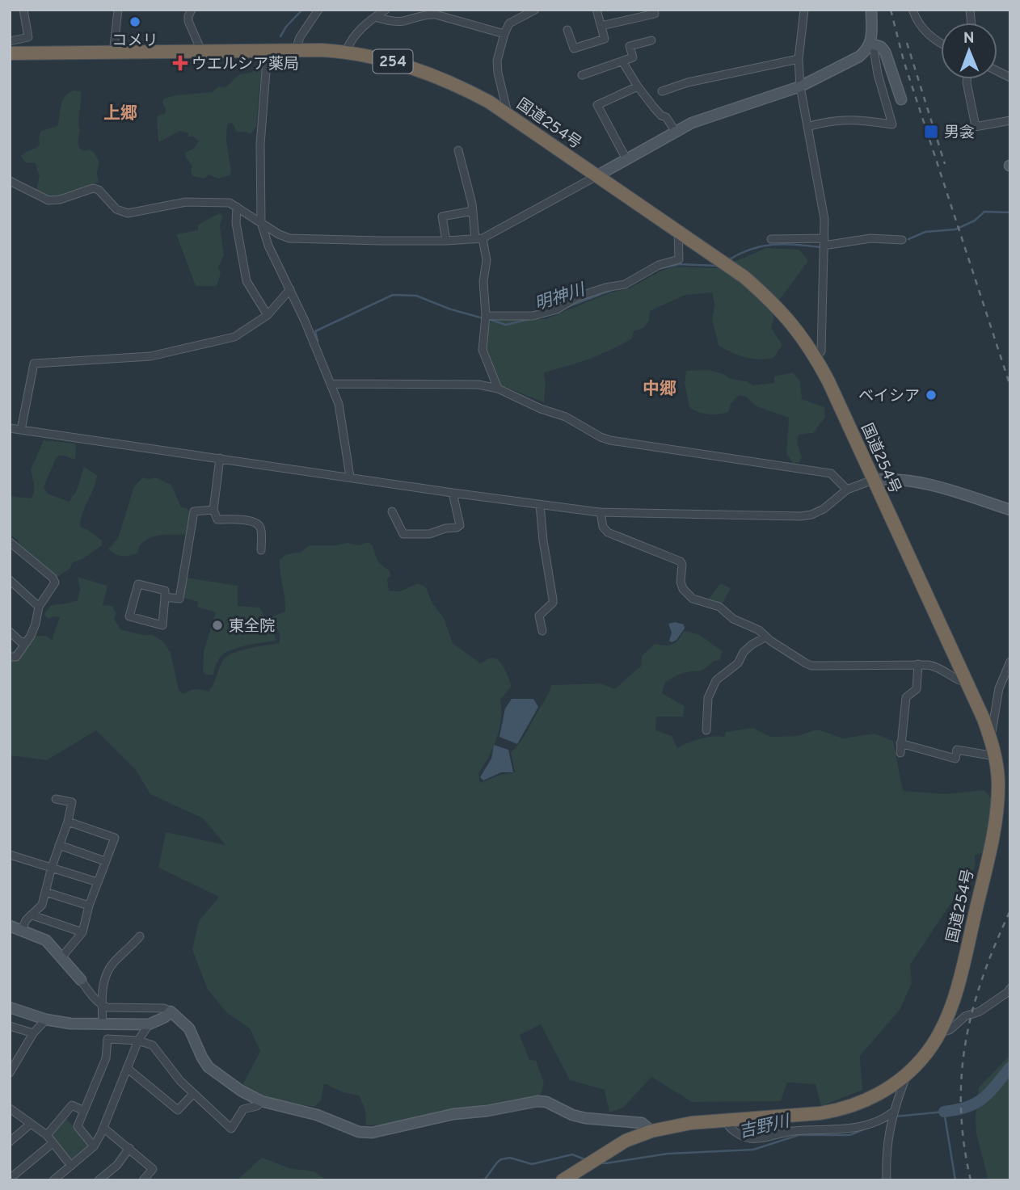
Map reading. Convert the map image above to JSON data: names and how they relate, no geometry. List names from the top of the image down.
{
  "streets": {
    "highway": ["254", "国道254号"]
  },
  "districts": ["上郷", "中郷"],
  "water": ["明神川", "吉野川"],
  "places": {
    "other": ["コメリ", "ベイシア", "東全院"],
    "health": ["ウエルシア薬局"],
    "transit": ["男衾"]
  },
  "north": "top"
}
